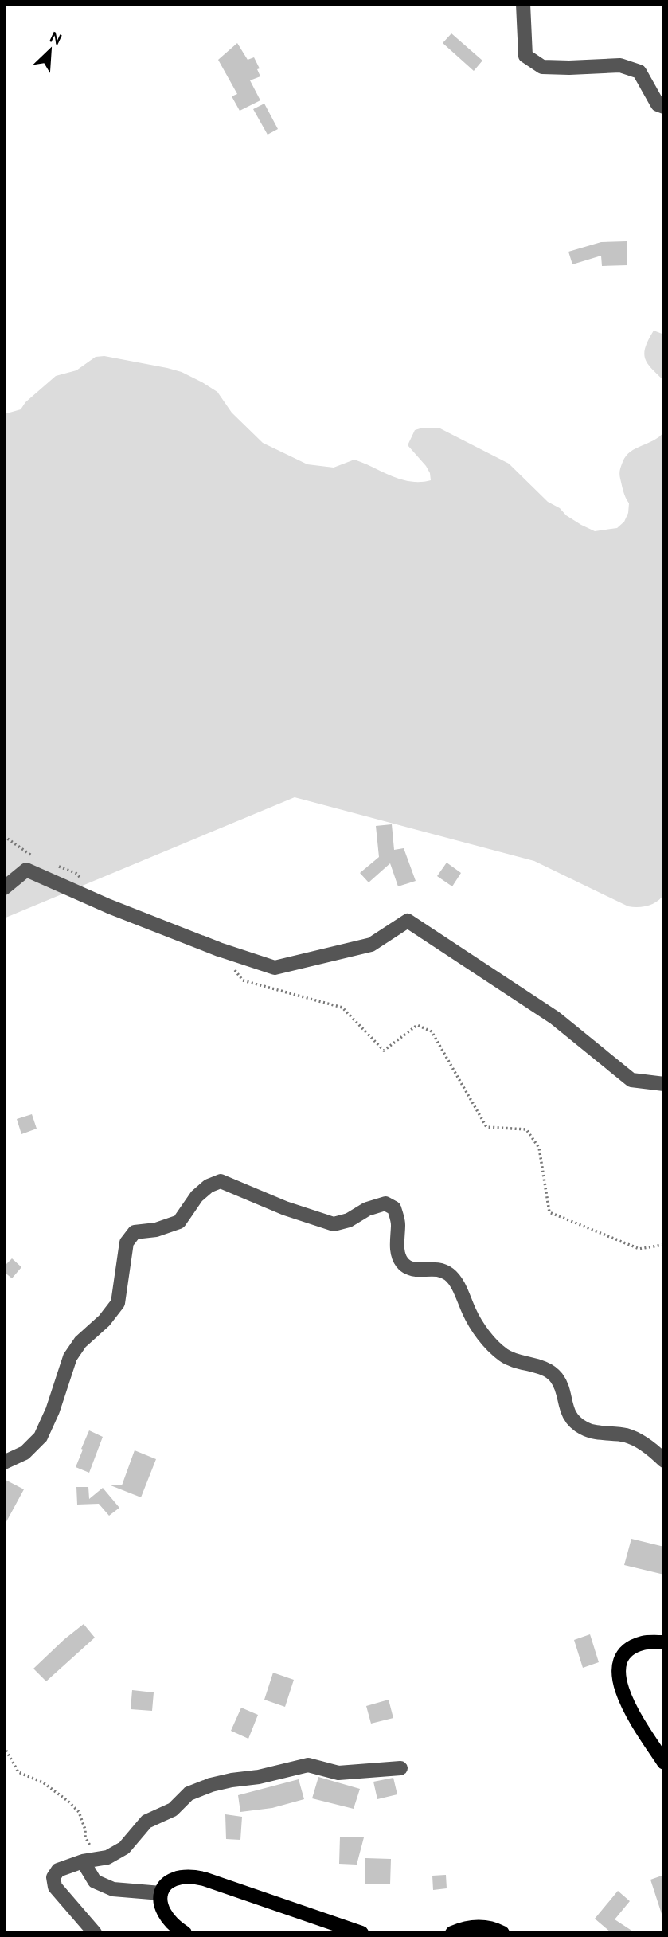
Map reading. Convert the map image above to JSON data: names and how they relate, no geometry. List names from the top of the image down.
{
  "north": "top right"
}
